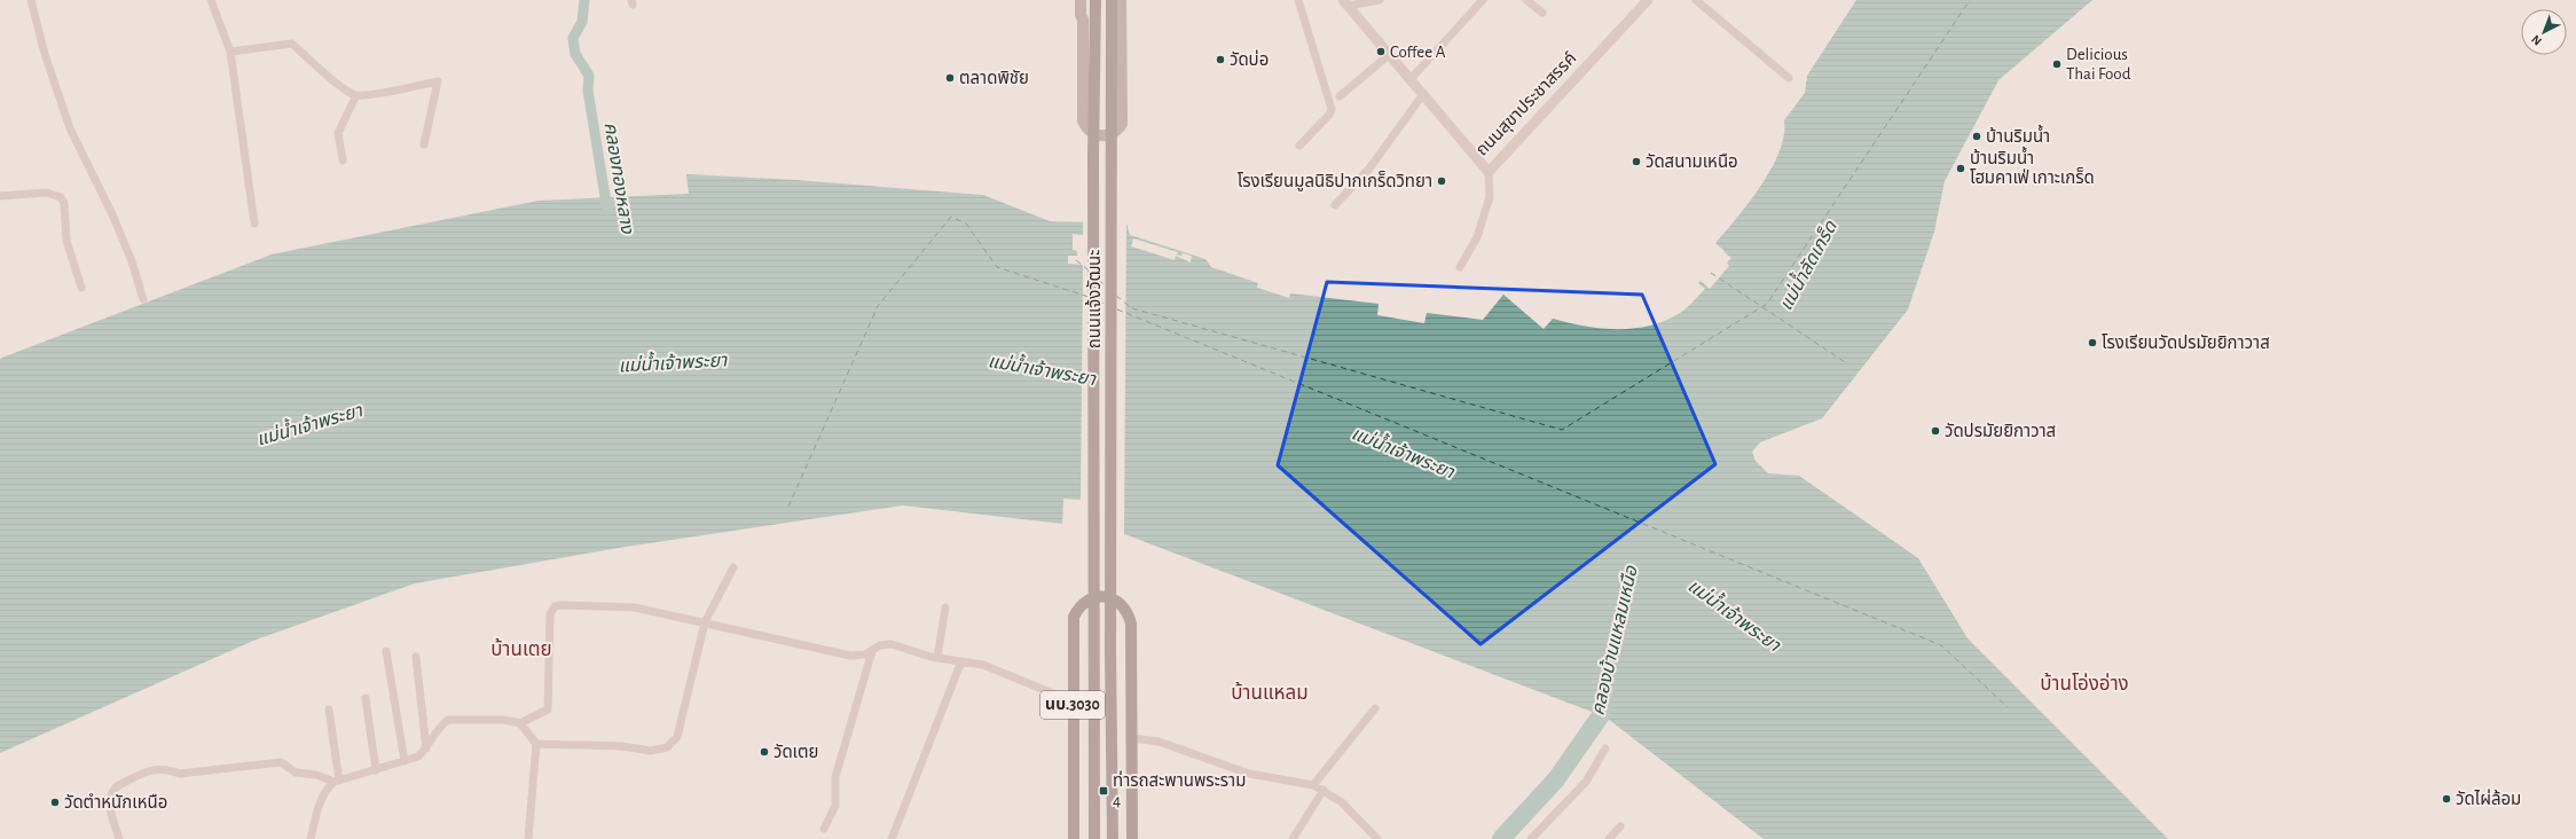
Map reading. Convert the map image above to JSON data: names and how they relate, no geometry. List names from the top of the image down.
{
  "streets": {
    "main road": ["ถนนแจ้งวัฒนะ", "นบ.3030"],
    "street": ["ถนนสุขาประชาสรรค์"]
  },
  "districts": ["บ้านเตย", "บ้านโอ่งอ่าง", "บ้านแหลม"],
  "water": [
    "คลองทองหลาง",
    "แม่น้ำลัดเกร็ด",
    "แม่น้ำเจ้าพระยา",
    "คลองบ้านแหลมเหนือ"
  ],
  "places": {
    "other": [
      "Coffee A",
      "วัดบ่อ",
      "Delicious Thai Food",
      "ตลาดพิชัย",
      "บ้านริมน้ำ",
      "วัดสนามเหนือ",
      "บ้านริมน้ำ โฮมคาเฟ่ เกาะเกร็ด",
      "โรงเรียนมูลนิธิปากเกร็ดวิทยา",
      "โรงเรียนวัดปรมัยยิกาวาส",
      "วัดปรมัยยิกาวาส",
      "วัดเตย",
      "วัดไผ่ล้อม",
      "วัดตำหนักเหนือ"
    ],
    "transit": ["ท่ารถสะพานพระราม 4"]
  },
  "north": "bottom left"
}
